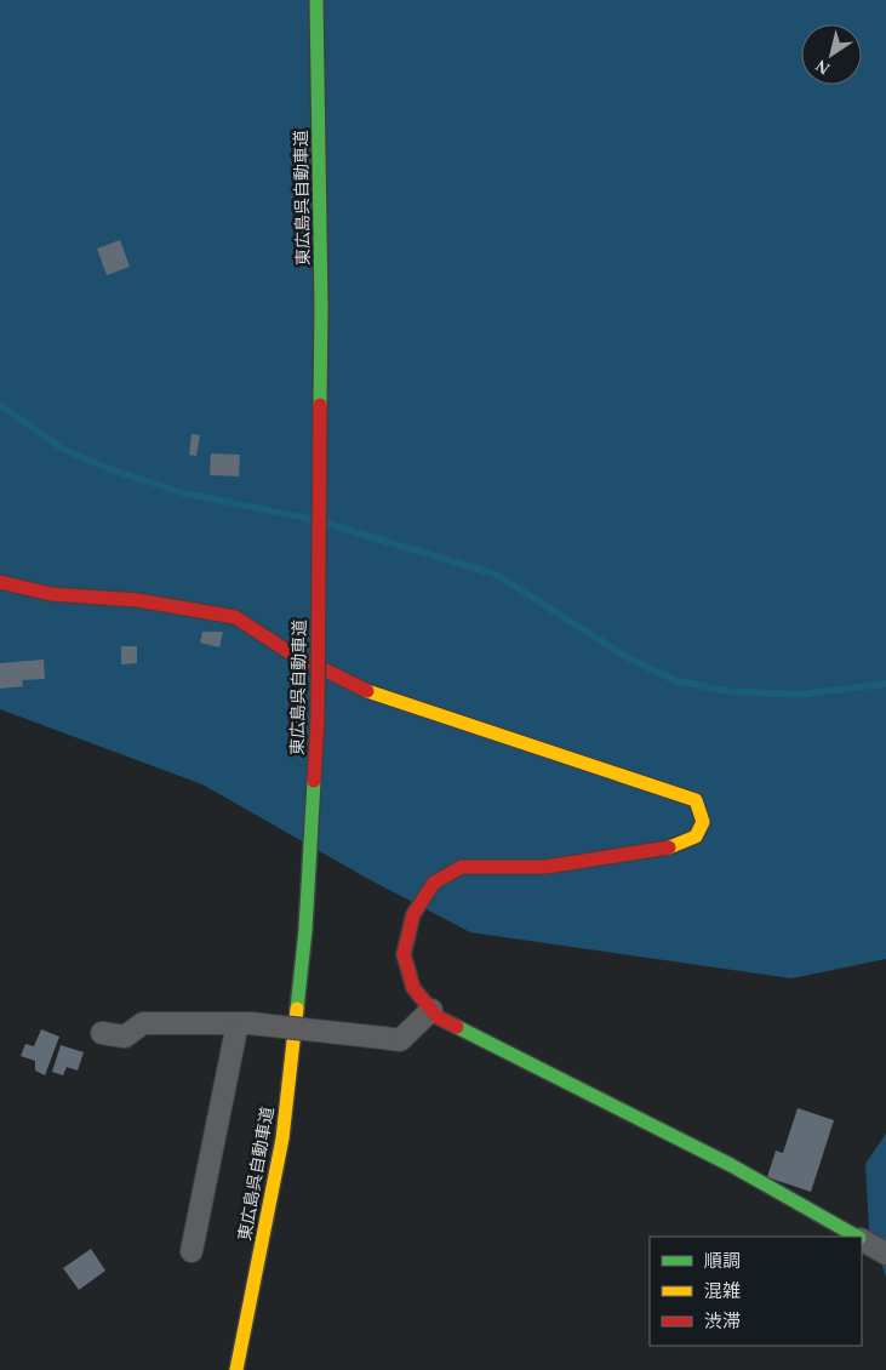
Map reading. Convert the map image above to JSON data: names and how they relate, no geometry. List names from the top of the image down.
{
  "streets": {
    "main road": ["東広島呉自動車道"]
  },
  "legend": ["順調", "混雑", "渋滞"],
  "north": "bottom left"
}
